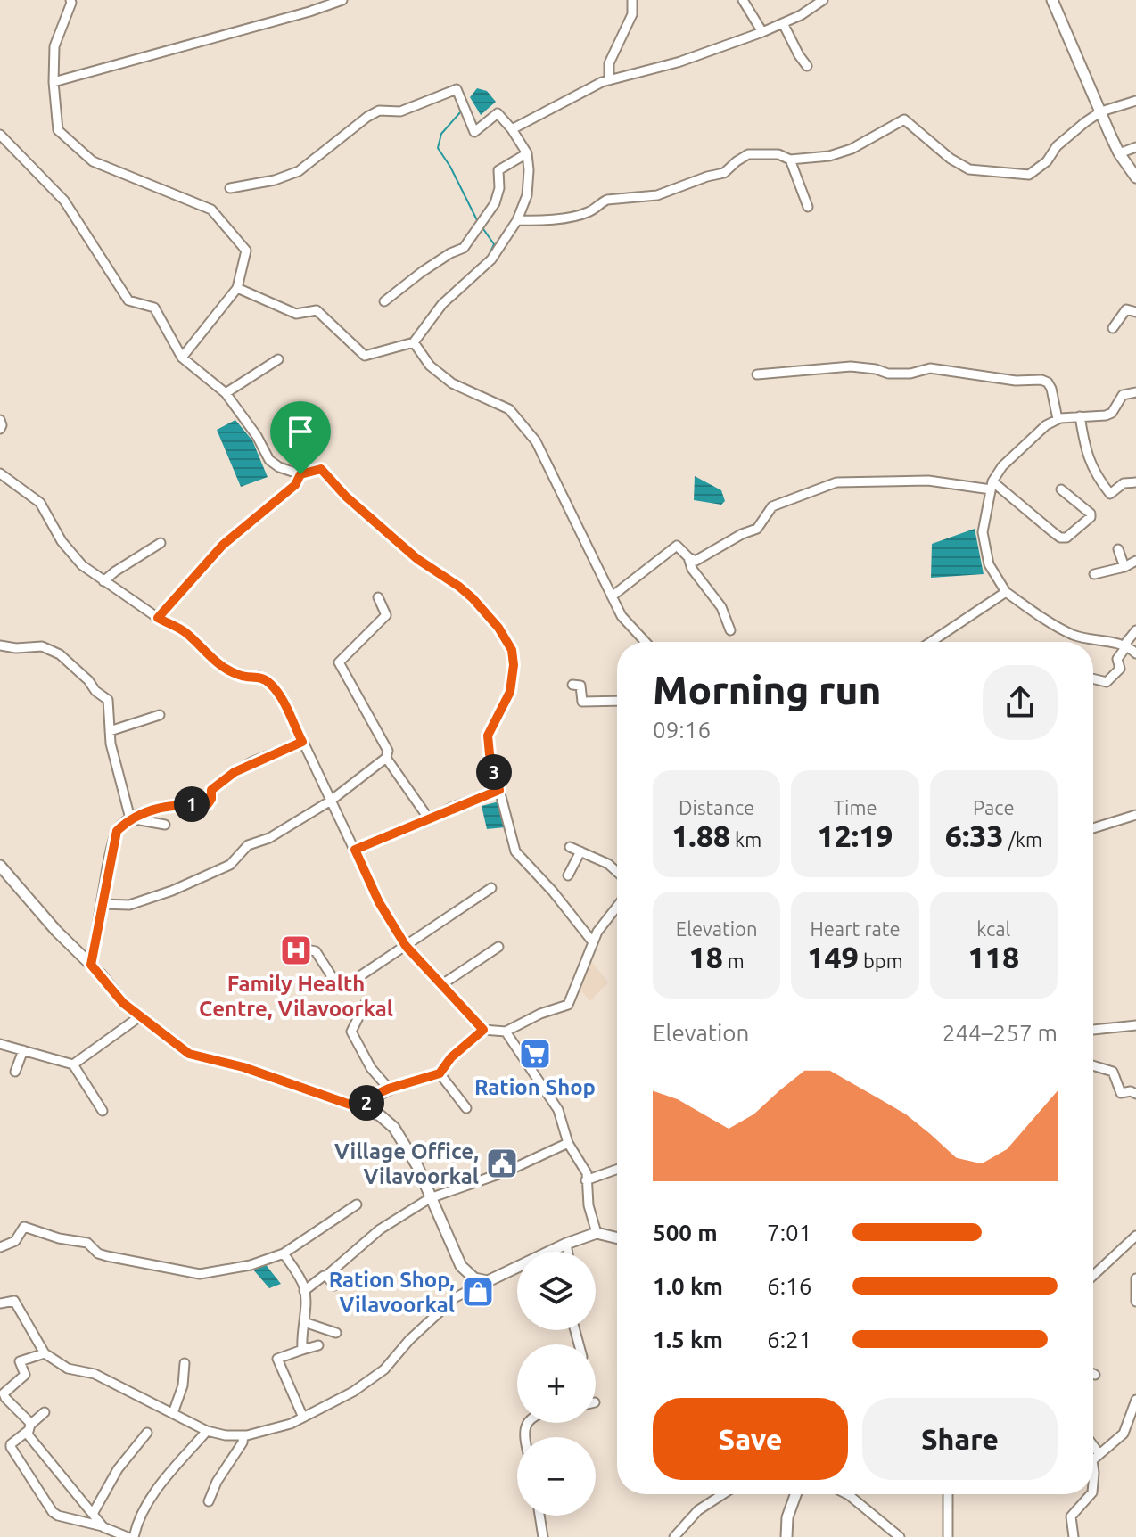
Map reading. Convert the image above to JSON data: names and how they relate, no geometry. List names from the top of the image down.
{
  "places": {
    "hospital": ["Family Health Centre, Vilavoorkal"],
    "supermarket": ["Ration Shop"],
    "public building": ["Village Office, Vilavoorkal"],
    "shop": ["Ration Shop, Vilavoorkal"]
  },
  "page": {
    "heading": ["Morning run", "09:16"],
    "pins": ["3", "1", "2"],
    "stats": [
      ["Distance", "1.88 km"],
      ["Time", "12:19"],
      ["Pace", "6:33 /km"],
      ["Elevation", "18 m"],
      ["Heart rate", "149 bpm"],
      ["kcal", "118"]
    ],
    "chart": ["Elevation", "244–257 m"],
    "list": [
      {
        "name": "500 m",
        "note": "7:01"
      },
      {
        "name": "1.0 km",
        "note": "6:16"
      },
      {
        "name": "1.5 km",
        "note": "6:21"
      }
    ],
    "map_buttons": ["+", "−"],
    "buttons": ["Save", "Share"]
  }
}
